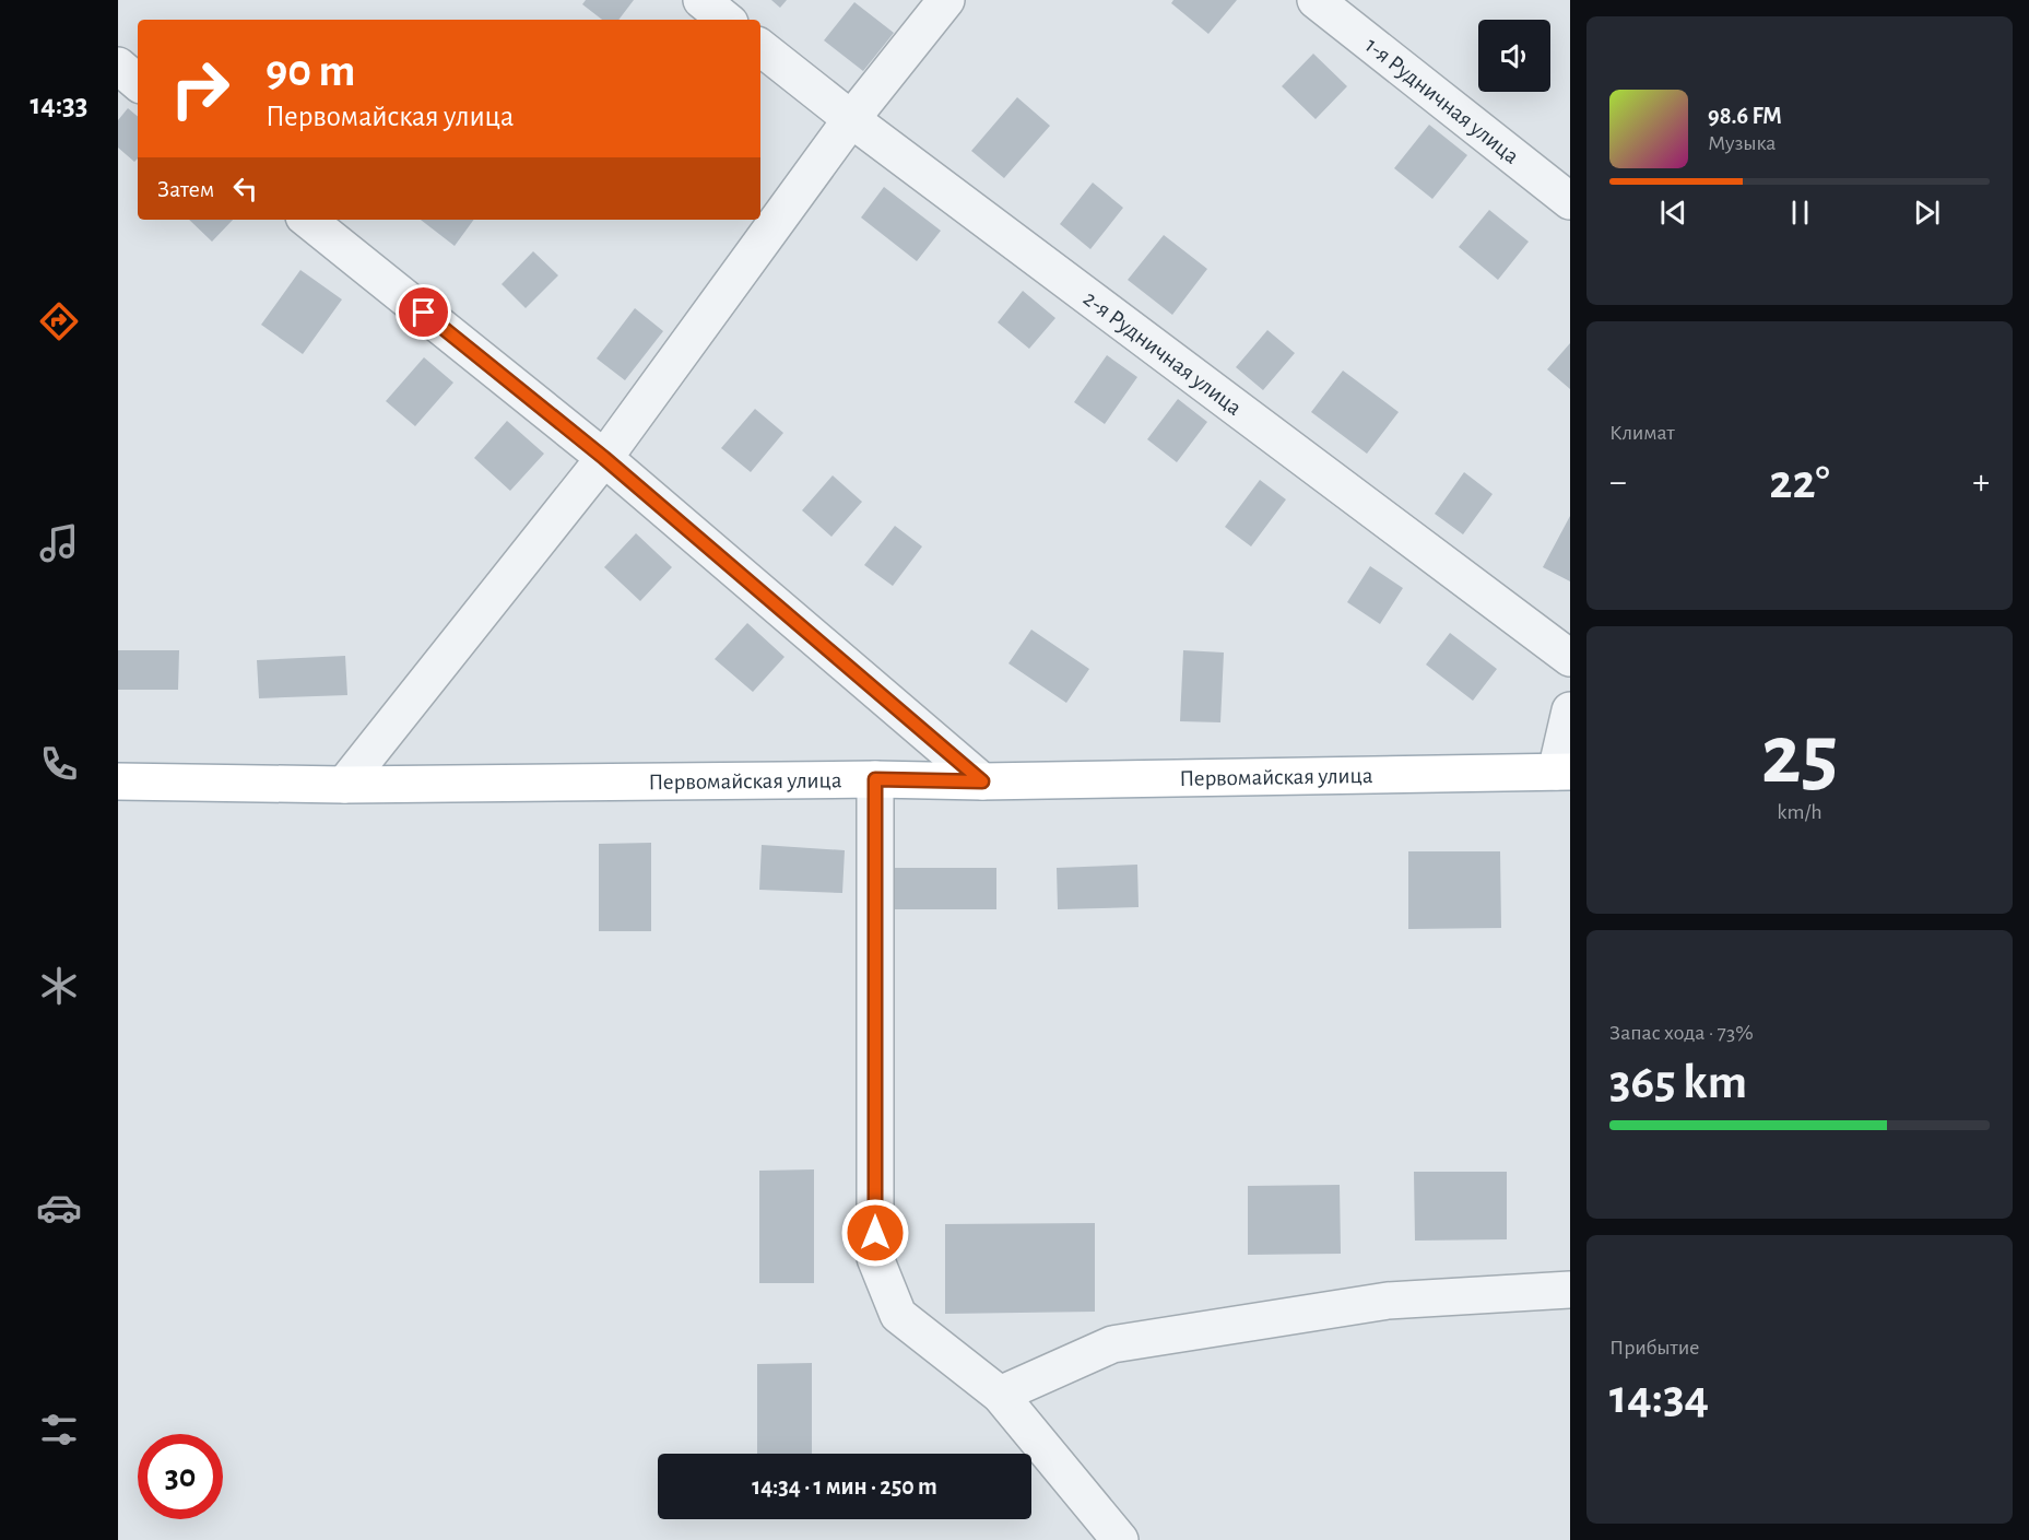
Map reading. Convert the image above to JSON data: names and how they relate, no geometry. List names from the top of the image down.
{
  "streets": {
    "main road": ["Первомайская улица"],
    "street": ["1-я Рудничная улица", "2-я Рудничная улица"]
  },
  "page": {
    "tabs": "14:33",
    "turn": ["90 m", "Первомайская улица"],
    "song": ["98.6 FM", "Музыка"],
    "then": "Затем",
    "tile": [
      "Климат",
      ["25", "km/h"],
      ["Запас хода · 73%", "365 km"],
      ["Прибытие", "14:34"]
    ],
    "heat": ["−", "22°", "+"],
    "limit": "30",
    "trip": "14:34 · 1 мин · 250 m"
  }
}
